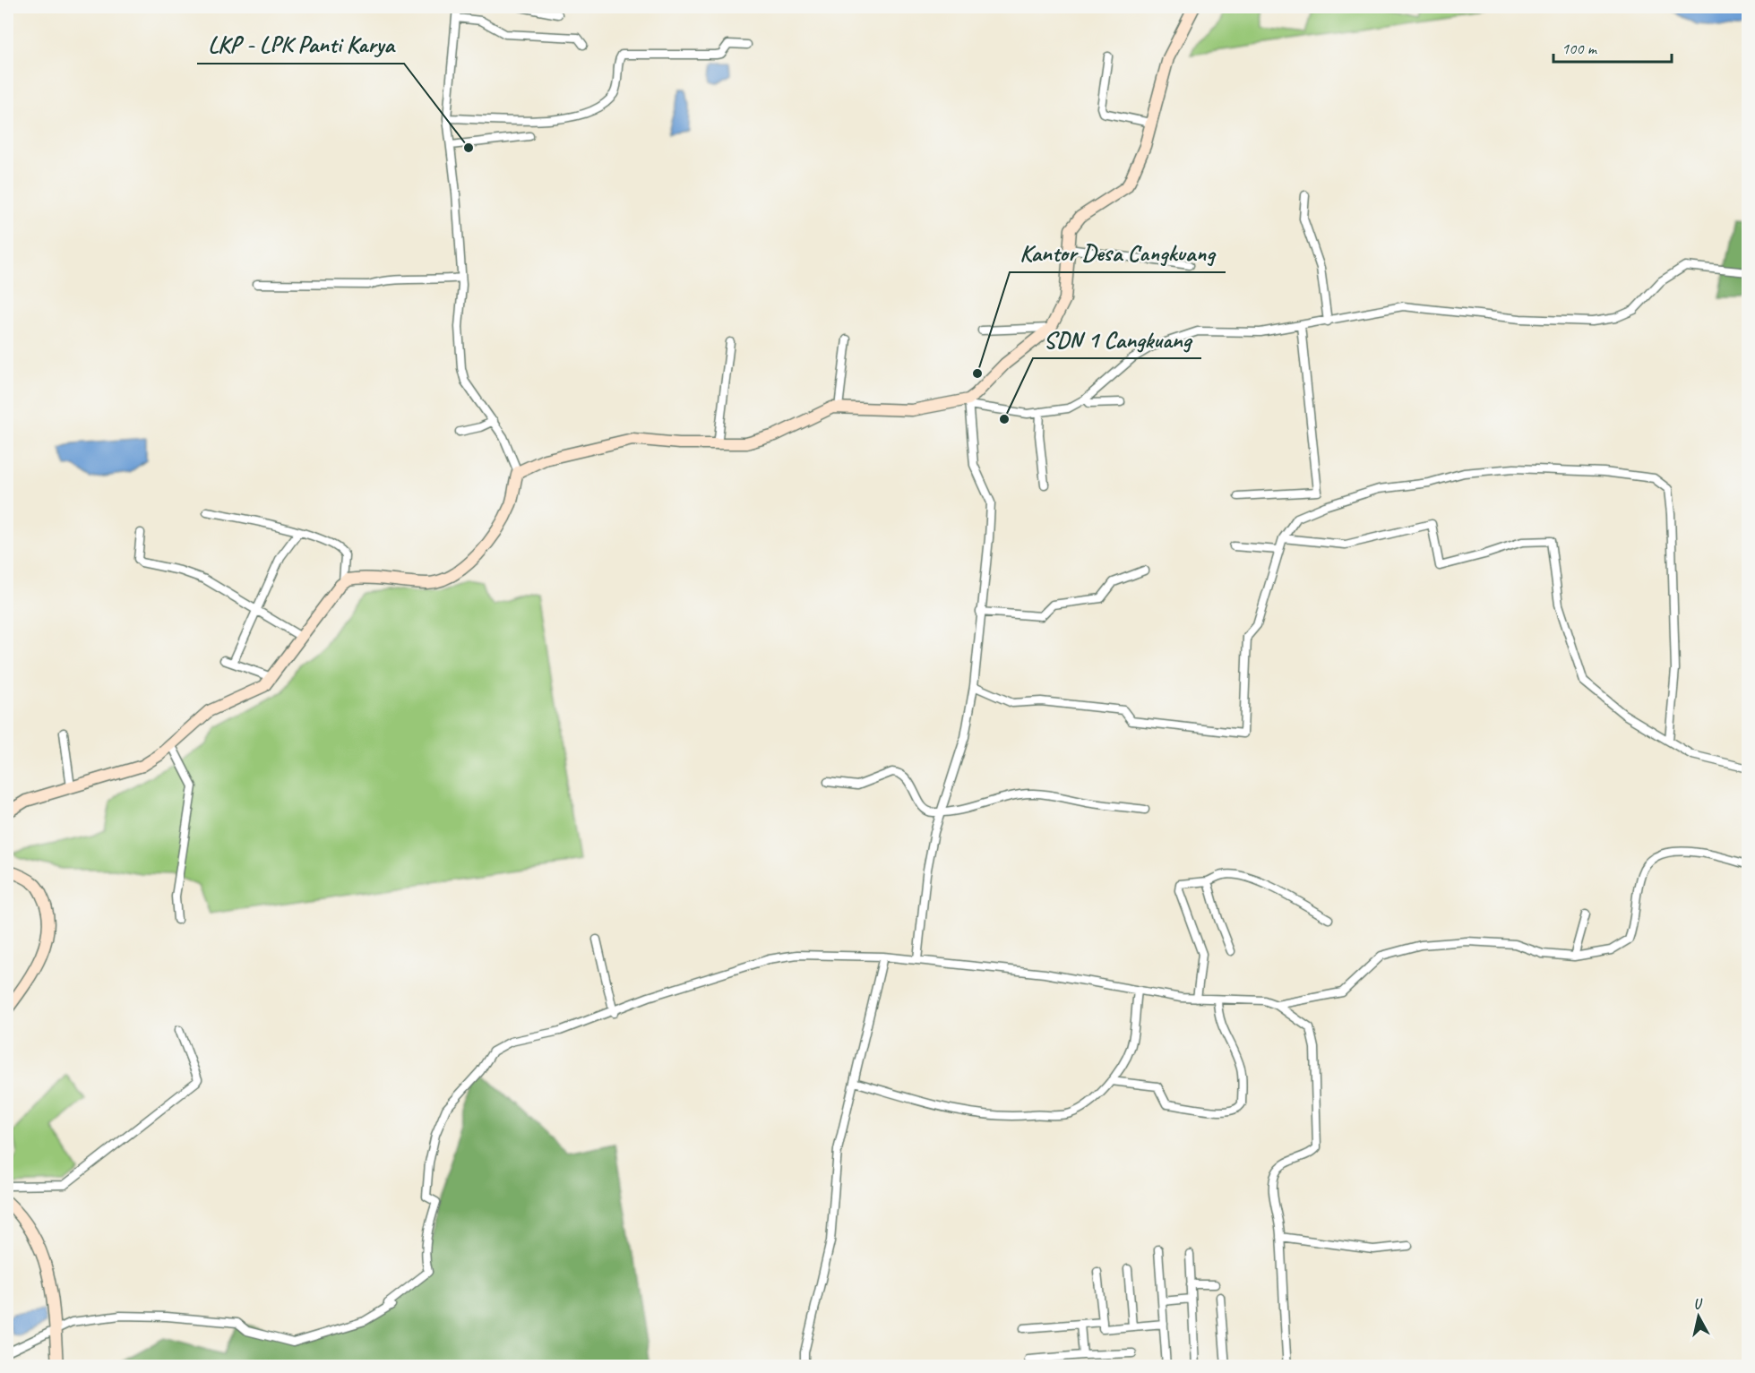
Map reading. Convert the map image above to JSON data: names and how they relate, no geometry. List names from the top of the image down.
{
  "places": ["LKP - LPK Panti Karya", "Kantor Desa Cangkuang", "SDN 1 Cangkuang"],
  "scale_bar": "100 m",
  "north": "top"
}
